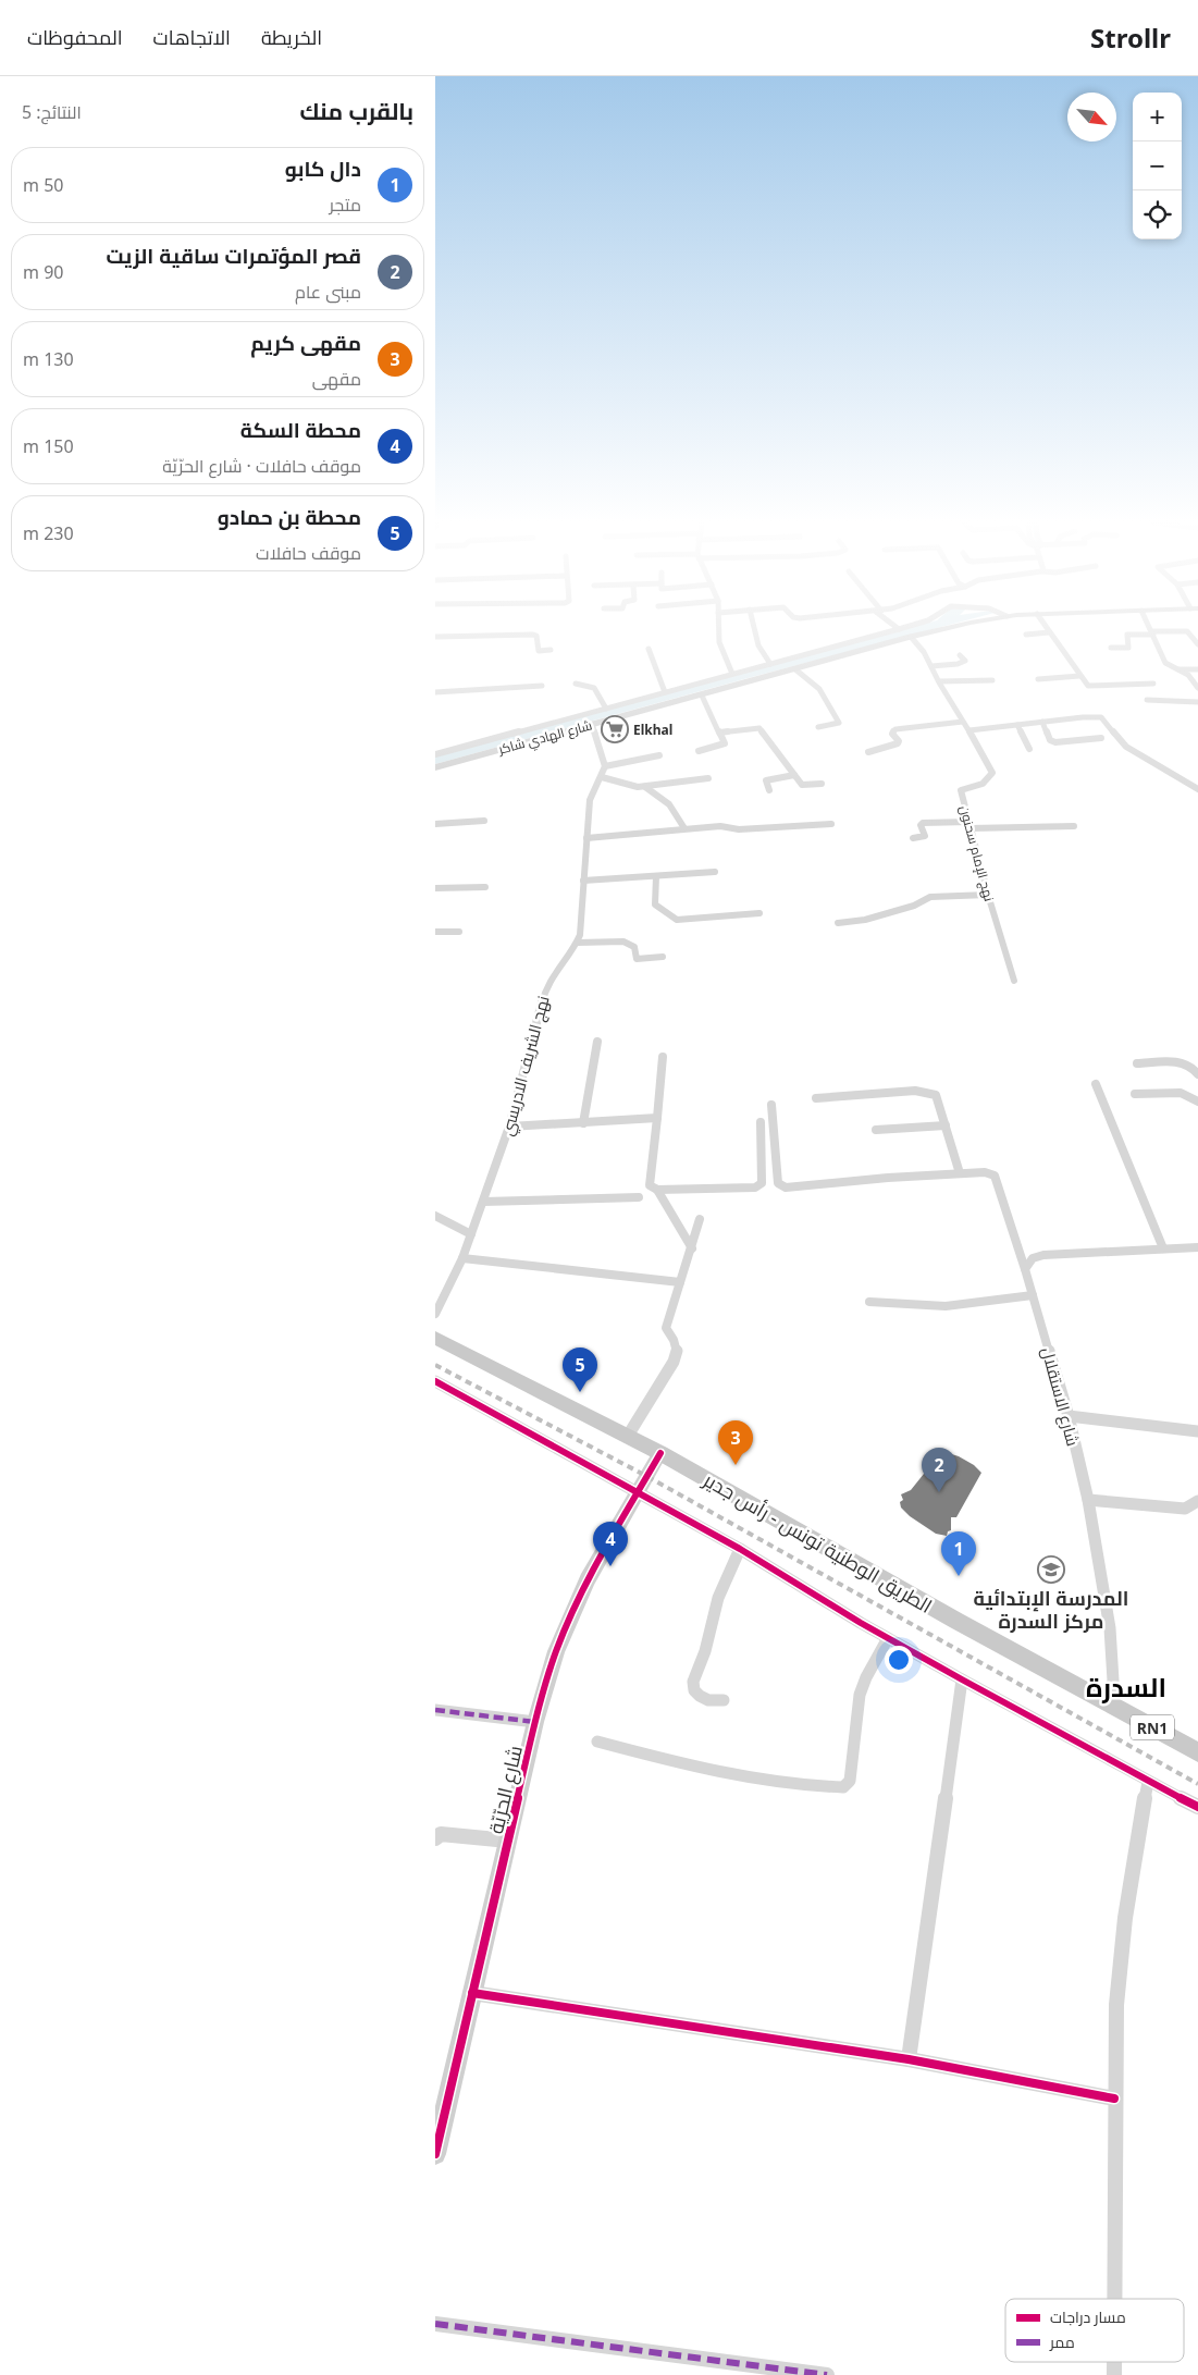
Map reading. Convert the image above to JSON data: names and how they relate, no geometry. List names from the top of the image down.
{
  "streets": {
    "main road": [
      "شارع الهادي شاكر",
      "الطريق الوطنية تونس - رأس جدير",
      "RN1",
      "شارع الحرّيّة"
    ],
    "street": ["نهج الإمام سحنون", "نهج الشريف الادريسي", "شارع الاستقلال"]
  },
  "crossings": [
    ["شارع الهادي شاكر", "نهج الإمام سحنون"],
    ["شارع الاستقلال", "الطريق الوطنية تونس - رأس جدير"],
    ["الطريق الوطنية تونس - رأس جدير", "شارع الحرّيّة"]
  ],
  "districts": ["السدرة"],
  "places": {
    "supermarket": ["Elkhal"],
    "school or university": ["المدرسة الإبتدائية مركز السدرة"]
  },
  "legend": ["مسار دراجات", "ممر"],
  "north": "bottom right",
  "page": {
    "header": "Strollr",
    "nav": ["الخريطة", "الاتجاهات", "المحفوظات"],
    "heading": ["بالقرب منك", "النتائج: 5"],
    "map_buttons": ["+", "−"],
    "list": [
      {
        "mark": "1",
        "name": "دال كابو",
        "note": "متجر",
        "value": "50 m"
      },
      {
        "mark": "2",
        "name": "قصر المؤتمرات ساقية الزيت",
        "note": "مبنى عام",
        "value": "90 m"
      },
      {
        "mark": "3",
        "name": "مقهى كريم",
        "note": "مقهى",
        "value": "130 m"
      },
      {
        "mark": "4",
        "name": "محطة السكة",
        "note": "موقف حافلات · شارع الحرّيّة",
        "value": "150 m"
      },
      {
        "mark": "5",
        "name": "محطة بن حمادو",
        "note": "موقف حافلات",
        "value": "230 m"
      }
    ],
    "pins": [
      "5",
      "3",
      "2",
      "4",
      "1"
    ]
  }
}
